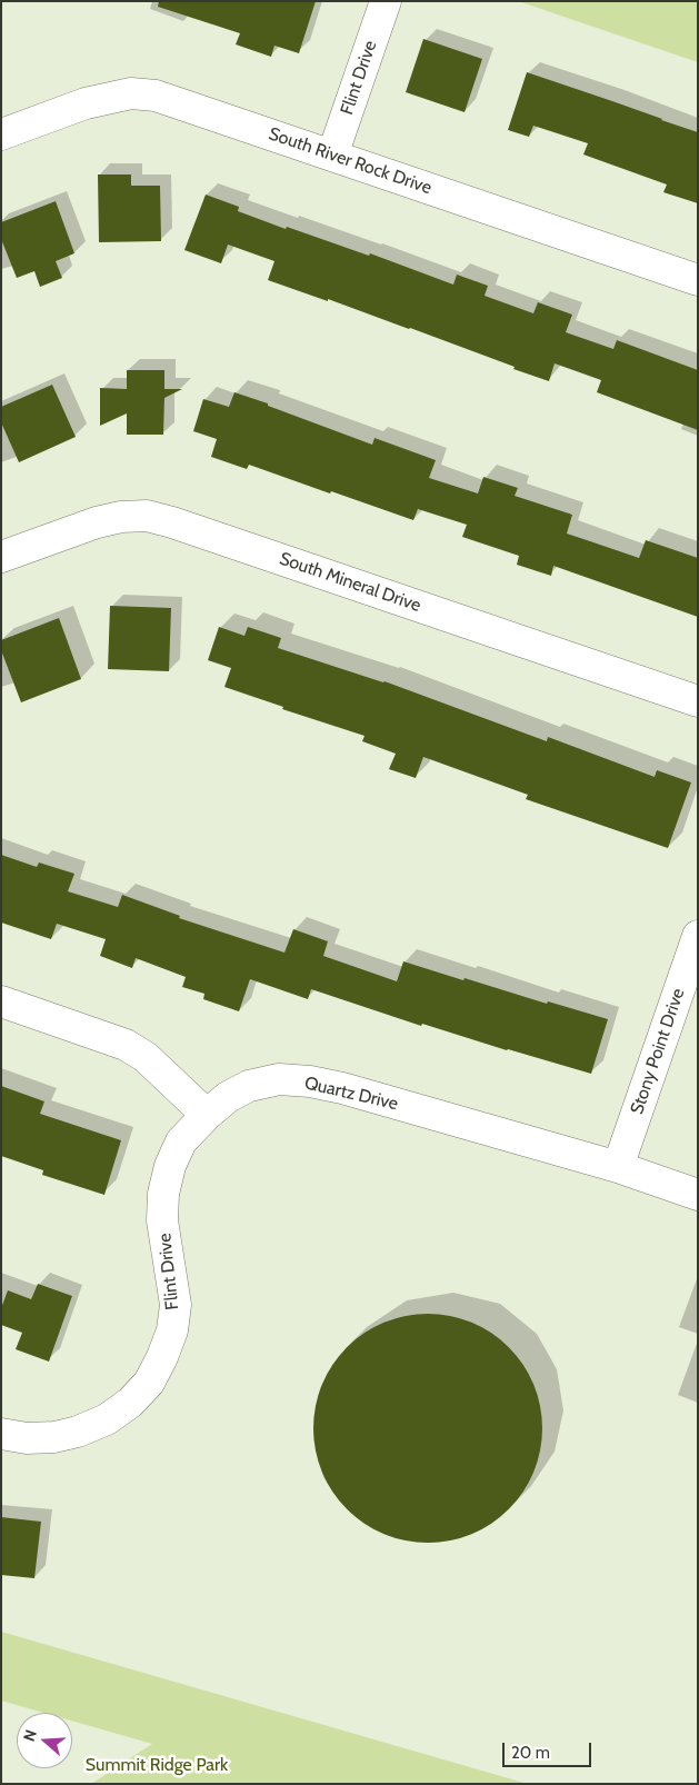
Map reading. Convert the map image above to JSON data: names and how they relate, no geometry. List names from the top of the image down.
{
  "streets": {
    "street": [
      "Flint Drive",
      "South River Rock Drive",
      "South Mineral Drive",
      "Stony Point Drive",
      "Quartz Drive"
    ]
  },
  "crossings": [
    ["Flint Drive", "South River Rock Drive"],
    ["Flint Drive", "Quartz Drive"],
    ["Stony Point Drive", "Quartz Drive"]
  ],
  "parks": ["Summit Ridge Park"],
  "scale_bar": "20 m",
  "north": "left"
}
